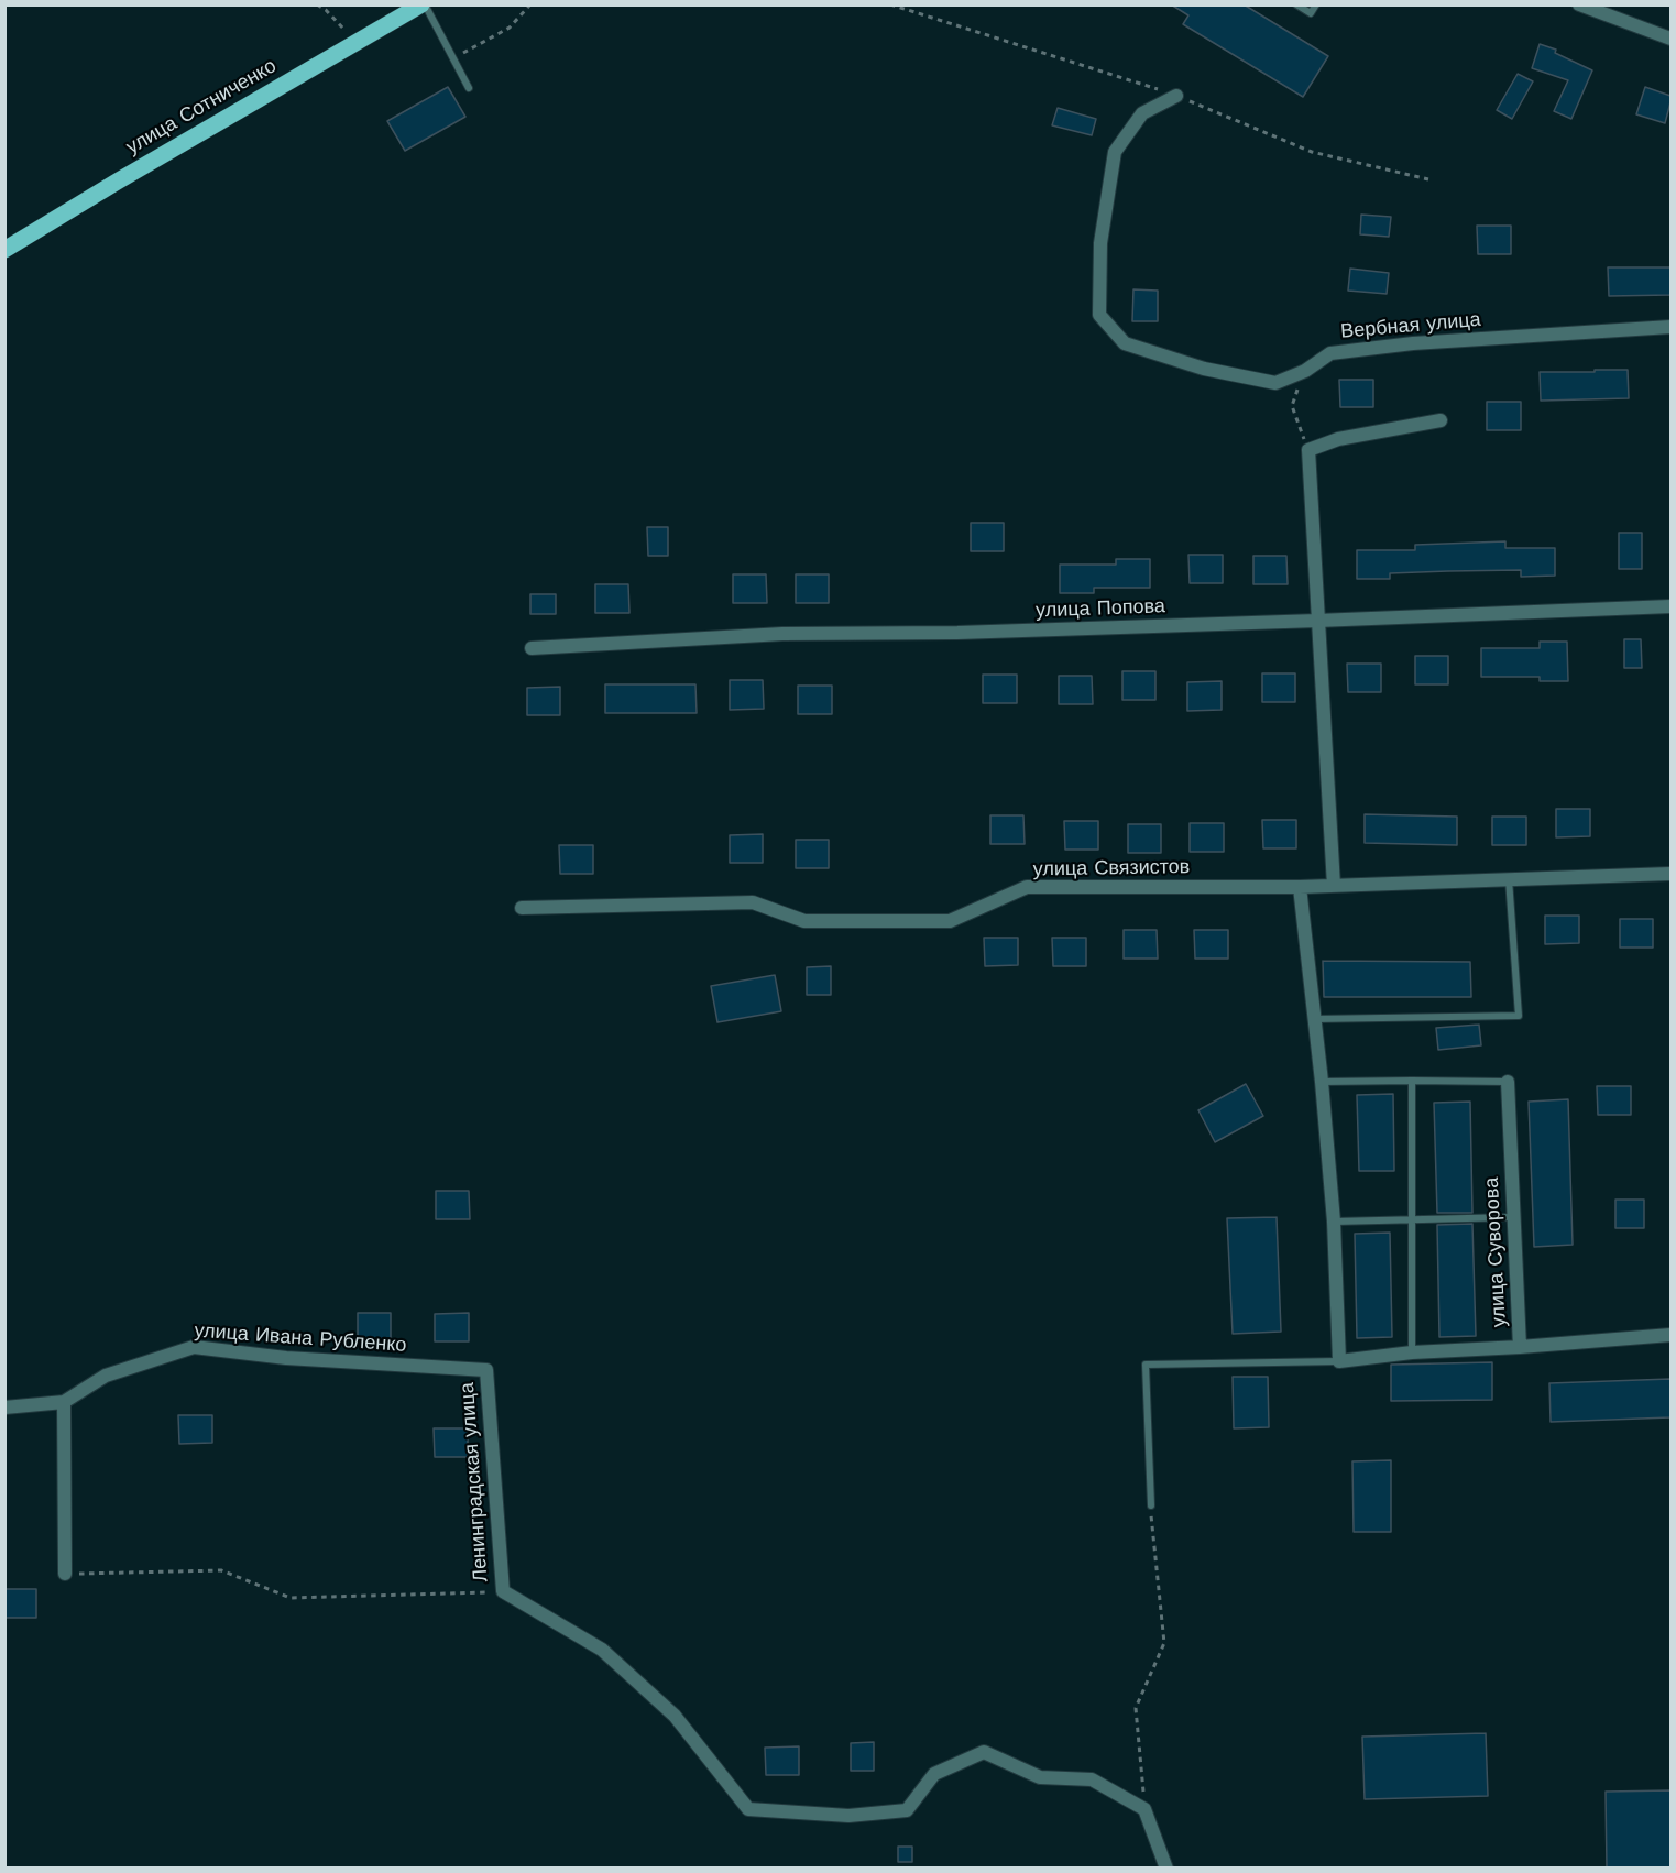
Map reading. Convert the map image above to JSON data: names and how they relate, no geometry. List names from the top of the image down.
{
  "streets": {
    "main road": ["улица Сотниченко"],
    "street": [
      "Вербная улица",
      "улица Попова",
      "улица Связистов",
      "улица Суворова",
      "улица Ивана Рубленко",
      "Ленинградская улица"
    ]
  },
  "crossings": [
    ["улица Ивана Рубленко", "Ленинградская улица"]
  ]
}
